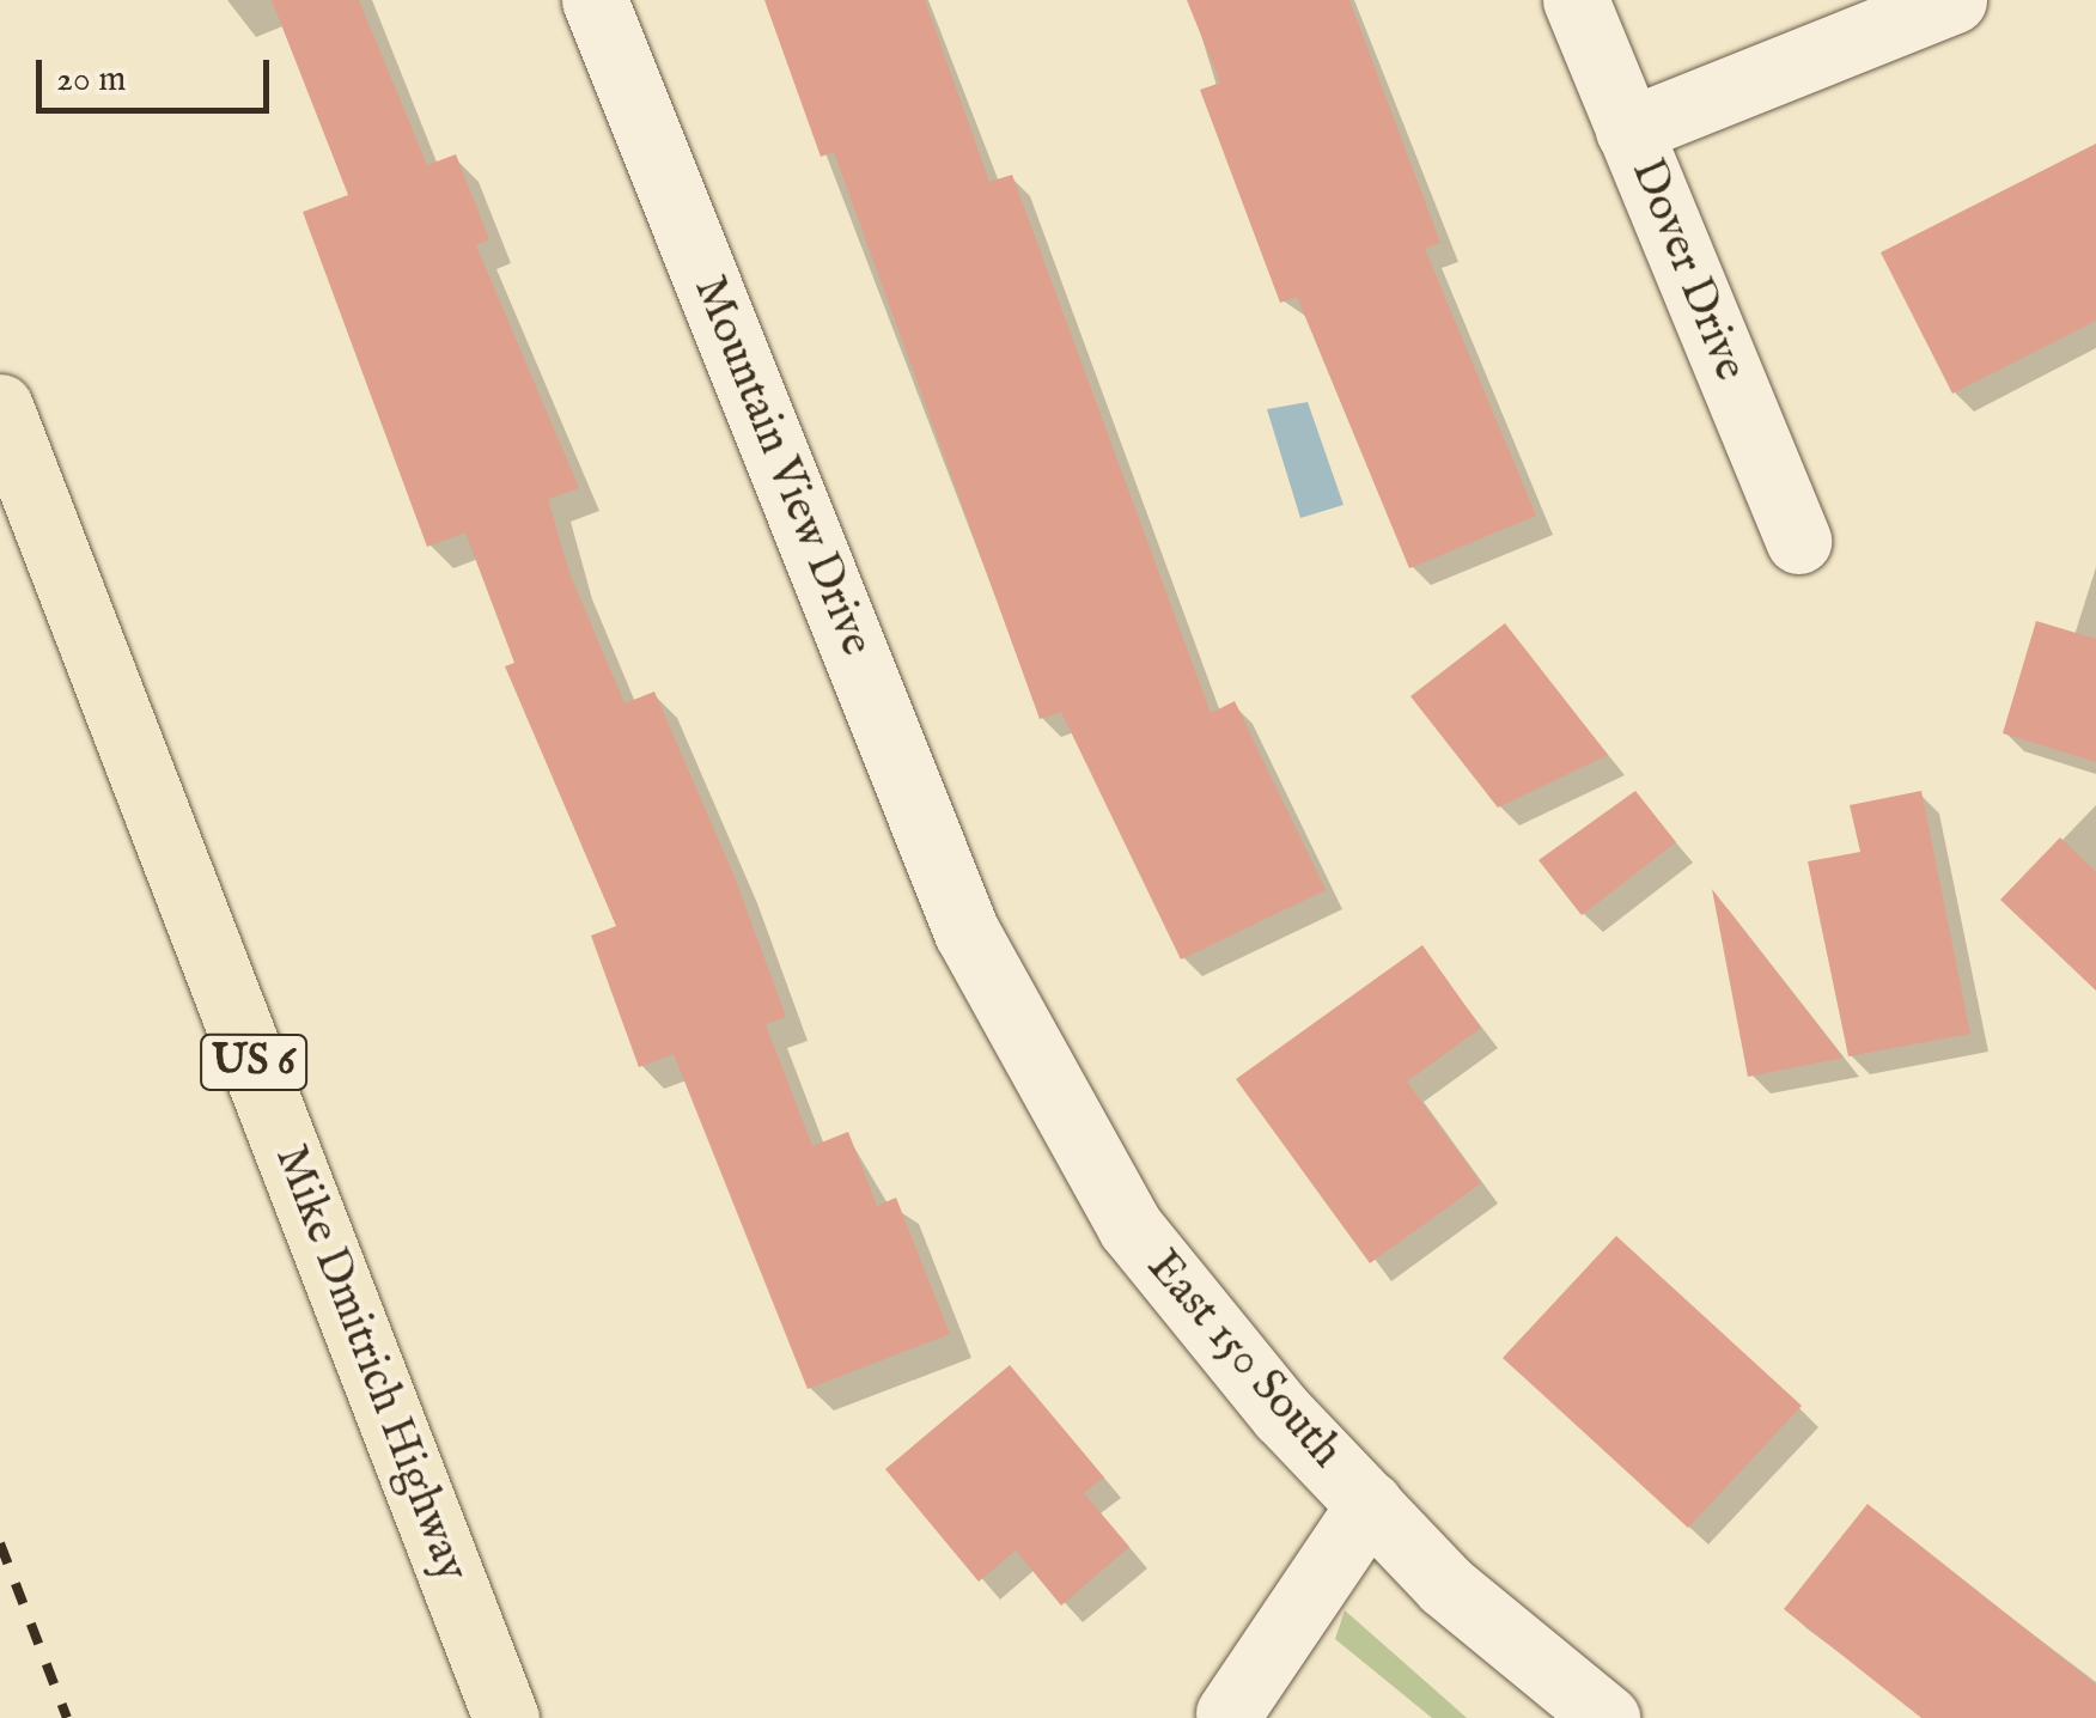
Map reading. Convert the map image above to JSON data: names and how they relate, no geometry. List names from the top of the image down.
{
  "streets": {
    "highway": ["US 6", "Mike Dmitrich Highway"],
    "street": ["Dover Drive", "Mountain View Drive", "East 150 South"]
  },
  "crossings": [
    ["Mountain View Drive", "East 150 South"]
  ],
  "scale_bar": "20 m"
}
